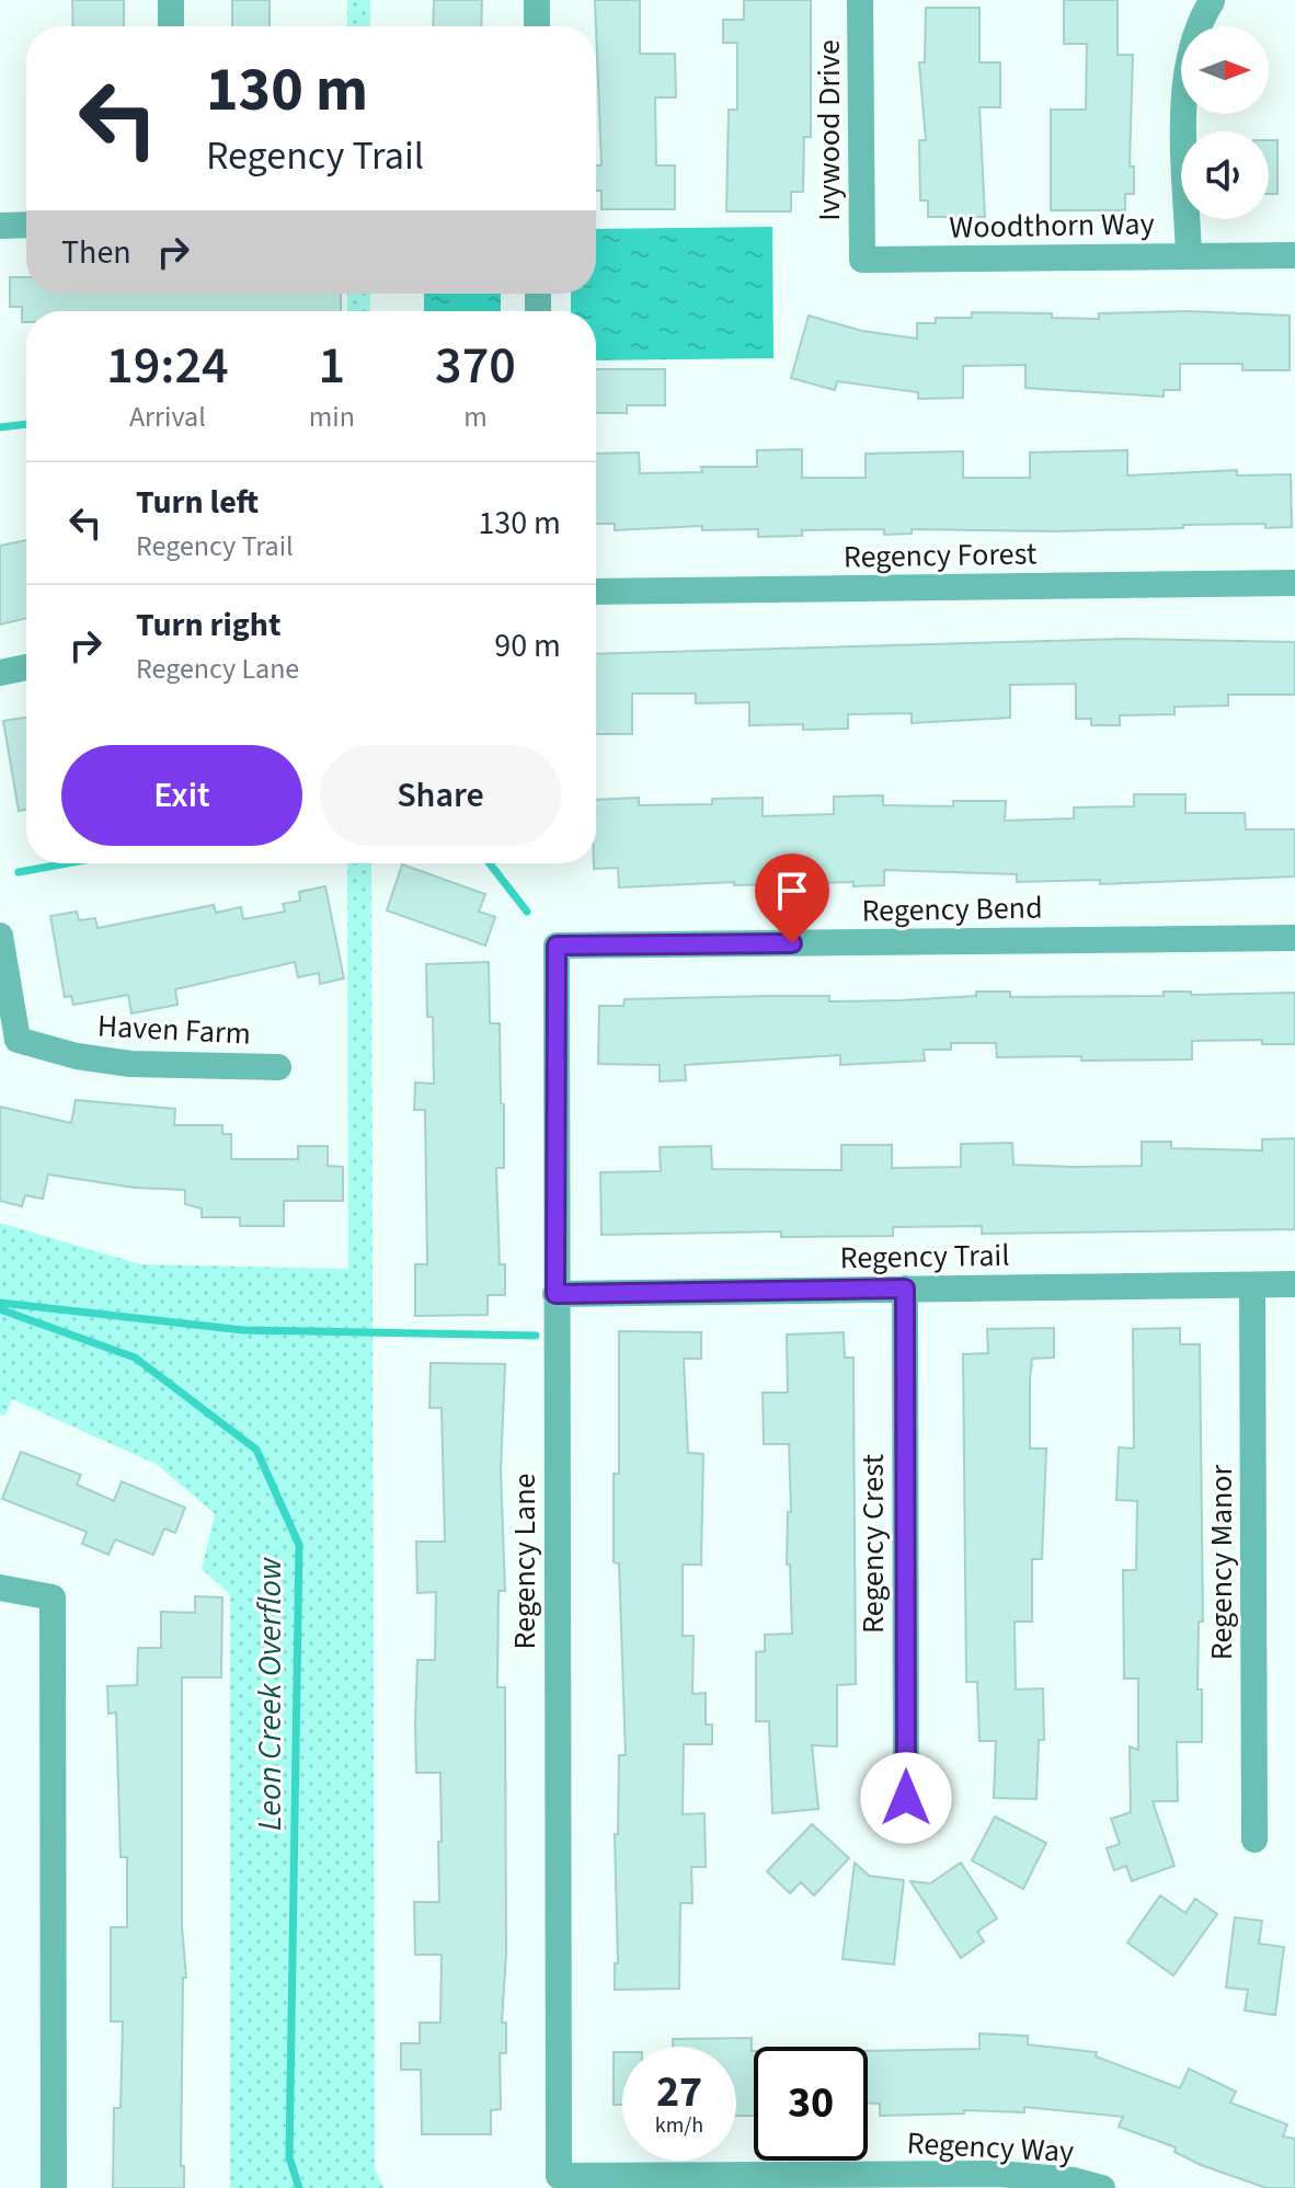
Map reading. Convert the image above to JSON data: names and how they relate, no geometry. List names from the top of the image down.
{
  "streets": {
    "street": [
      "Ivywood Drive",
      "Woodthorn Way",
      "Regency Forest",
      "Regency Bend",
      "Haven Farm",
      "Regency Trail",
      "Regency Crest",
      "Regency Lane",
      "Regency Manor",
      "Regency Way"
    ]
  },
  "crossings": [
    ["Ivywood Drive", "Woodthorn Way"],
    ["Regency Bend", "Regency Lane"],
    ["Regency Trail", "Regency Crest"],
    ["Regency Trail", "Regency Lane"],
    ["Regency Trail", "Regency Manor"],
    ["Regency Lane", "Regency Way"]
  ],
  "water": ["Leon Creek Overflow"],
  "north": "right",
  "page": {
    "turn": ["130 m", "Regency Trail"],
    "then": "Then",
    "eta": [
      "19:24",
      "Arrival",
      "1",
      "min",
      "370",
      "m"
    ],
    "list": [
      {
        "name": "Turn left",
        "note": "Regency Trail",
        "value": "130 m"
      },
      {
        "name": "Turn right",
        "note": "Regency Lane",
        "value": "90 m"
      }
    ],
    "buttons": ["Exit", "Share"],
    "speed": "27 km/h",
    "limit": "30"
  }
}
